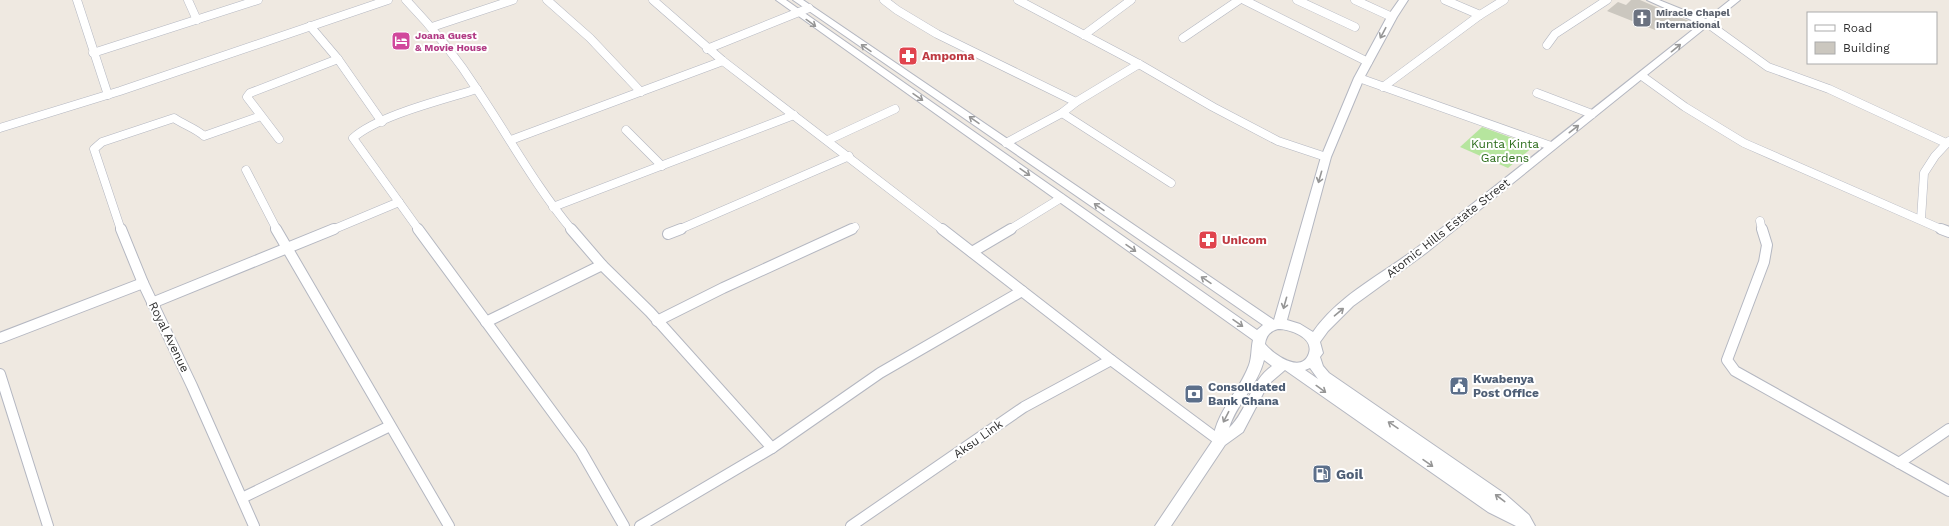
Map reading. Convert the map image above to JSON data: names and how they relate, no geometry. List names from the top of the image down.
{
  "streets": {
    "main road": ["Atomic Hills Estate Street"],
    "street": ["Royal Avenue", "Aksu Link"]
  },
  "one_way": ["Atomic Hills Estate Street"],
  "parks": ["Kunta Kinta Gardens"],
  "places": {
    "church": ["Miracle Chapel International"],
    "hotel": ["Joana Guest & Movie House"],
    "pharmacy": ["Ampoma", "Unicom"],
    "public building": ["Kwabenya Post Office"],
    "bank": ["Consolidated Bank Ghana"],
    "fuel station": ["Goil"]
  },
  "legend": ["Road", "Building"]
}
